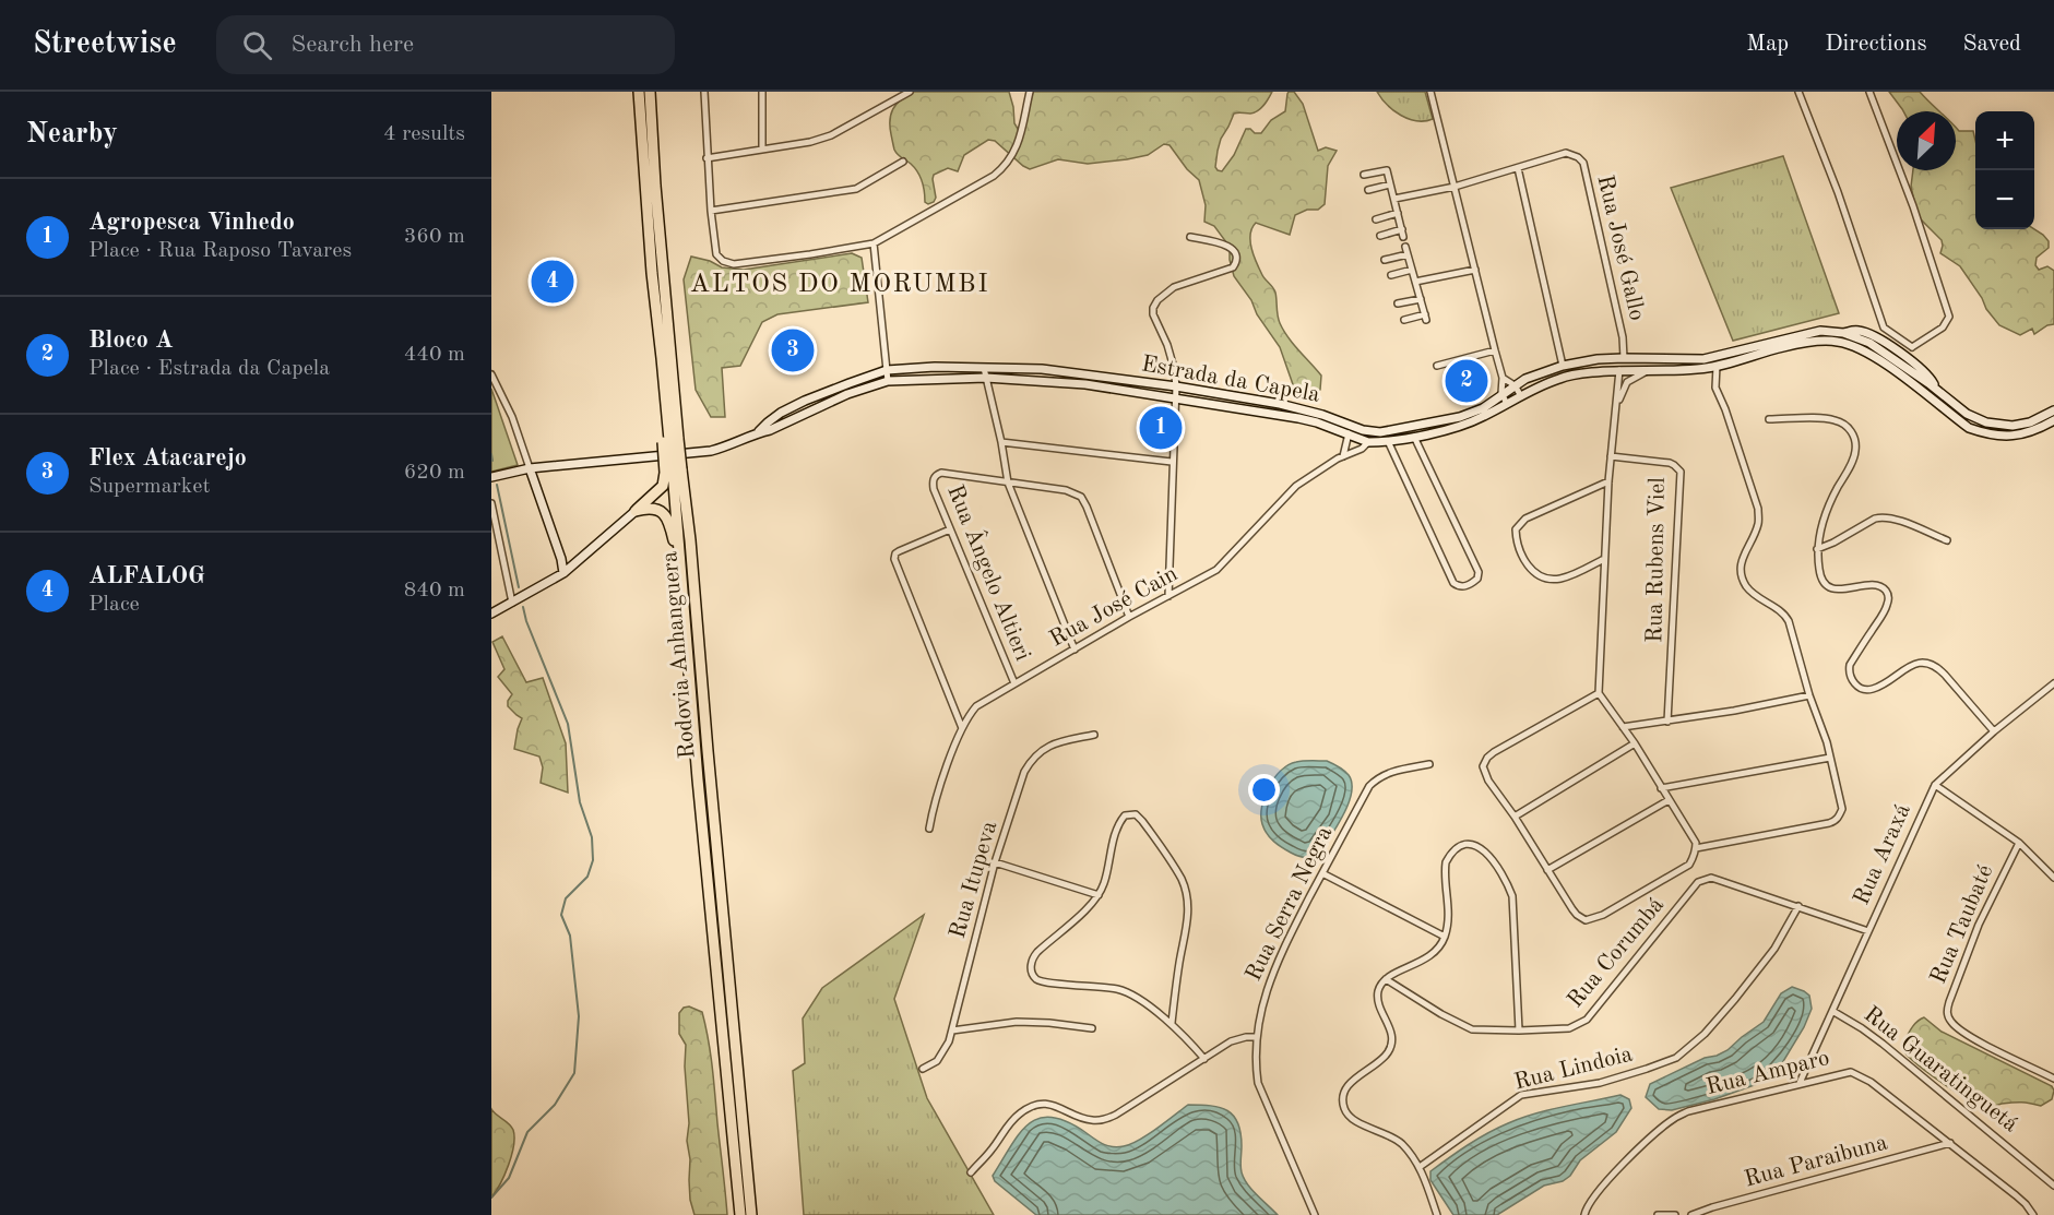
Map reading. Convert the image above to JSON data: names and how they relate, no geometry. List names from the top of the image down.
{
  "streets": {
    "highway": ["Rodovia Anhanguera"],
    "main road": ["Estrada da Capela"],
    "street": [
      "Rua José Gallo",
      "Rua Rubens Viel",
      "Rua Ângelo Altieri",
      "Rua José Cain",
      "Rua Araxá",
      "Rua Itupeva",
      "Rua Serra Negra",
      "Rua Taubaté",
      "Rua Corumbá",
      "Rua Lindoia",
      "Rua Guaratinguetá",
      "Rua Amparo",
      "Rua Paraibuna"
    ]
  },
  "crossings": [
    ["Rua José Gallo", "Estrada da Capela"],
    ["Estrada da Capela", "Rua José Cain"],
    ["Rua Ângelo Altieri", "Rua José Cain"],
    ["Rua Araxá", "Rua Corumbá"],
    ["Rua Araxá", "Rua Guaratinguetá"],
    ["Rua Araxá", "Rua Amparo"],
    ["Rua Corumbá", "Rua Lindoia"],
    ["Rua Amparo", "Rua Paraibuna"]
  ],
  "districts": ["ALTOS DO MORUMBI"],
  "north": "top right",
  "page": {
    "header": "Streetwise",
    "search": "Search here",
    "nav": ["Map", "Directions", "Saved"],
    "heading": ["Nearby", "4 results"],
    "map_buttons": ["+", "−"],
    "list": [
      {
        "mark": "1",
        "name": "Agropesca Vinhedo",
        "note": "Place · Rua Raposo Tavares",
        "value": "360 m"
      },
      {
        "mark": "2",
        "name": "Bloco A",
        "note": "Place · Estrada da Capela",
        "value": "440 m"
      },
      {
        "mark": "3",
        "name": "Flex Atacarejo",
        "note": "Supermarket",
        "value": "620 m"
      },
      {
        "mark": "4",
        "name": "ALFALOG",
        "note": "Place",
        "value": "840 m"
      }
    ],
    "pins": [
      "4",
      "3",
      "2",
      "1"
    ]
  }
}
